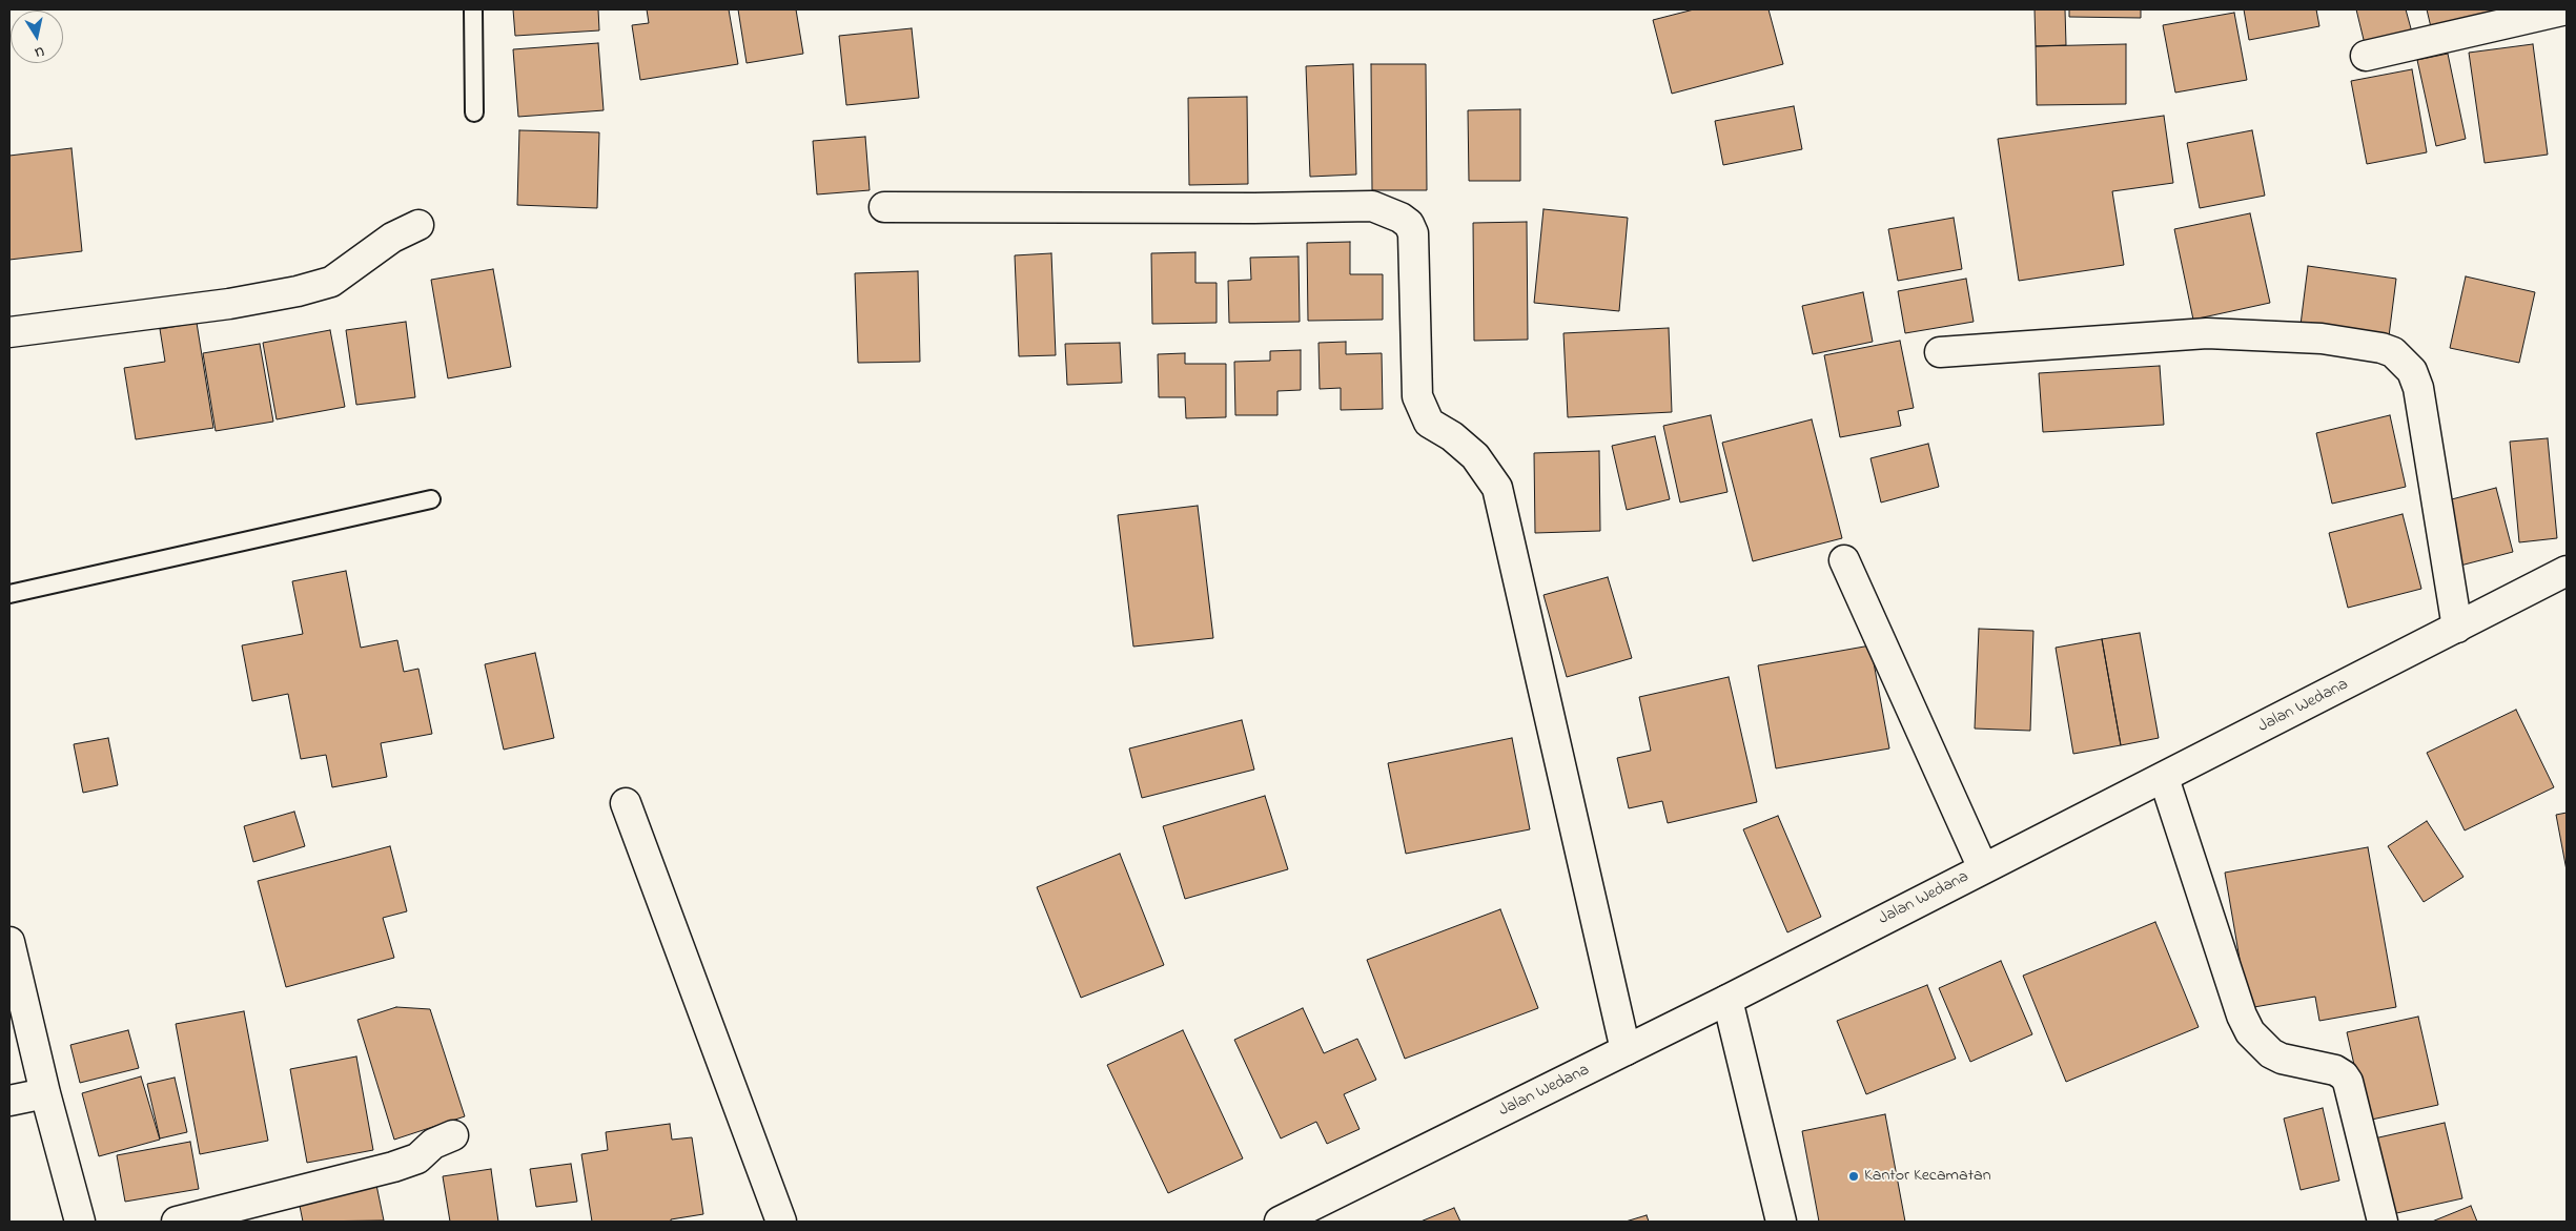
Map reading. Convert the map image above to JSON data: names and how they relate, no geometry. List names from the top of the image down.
{
  "streets": {
    "street": ["Jalan Wedana"]
  },
  "places": ["Kantor Kecamatan"],
  "north": "bottom"
}
